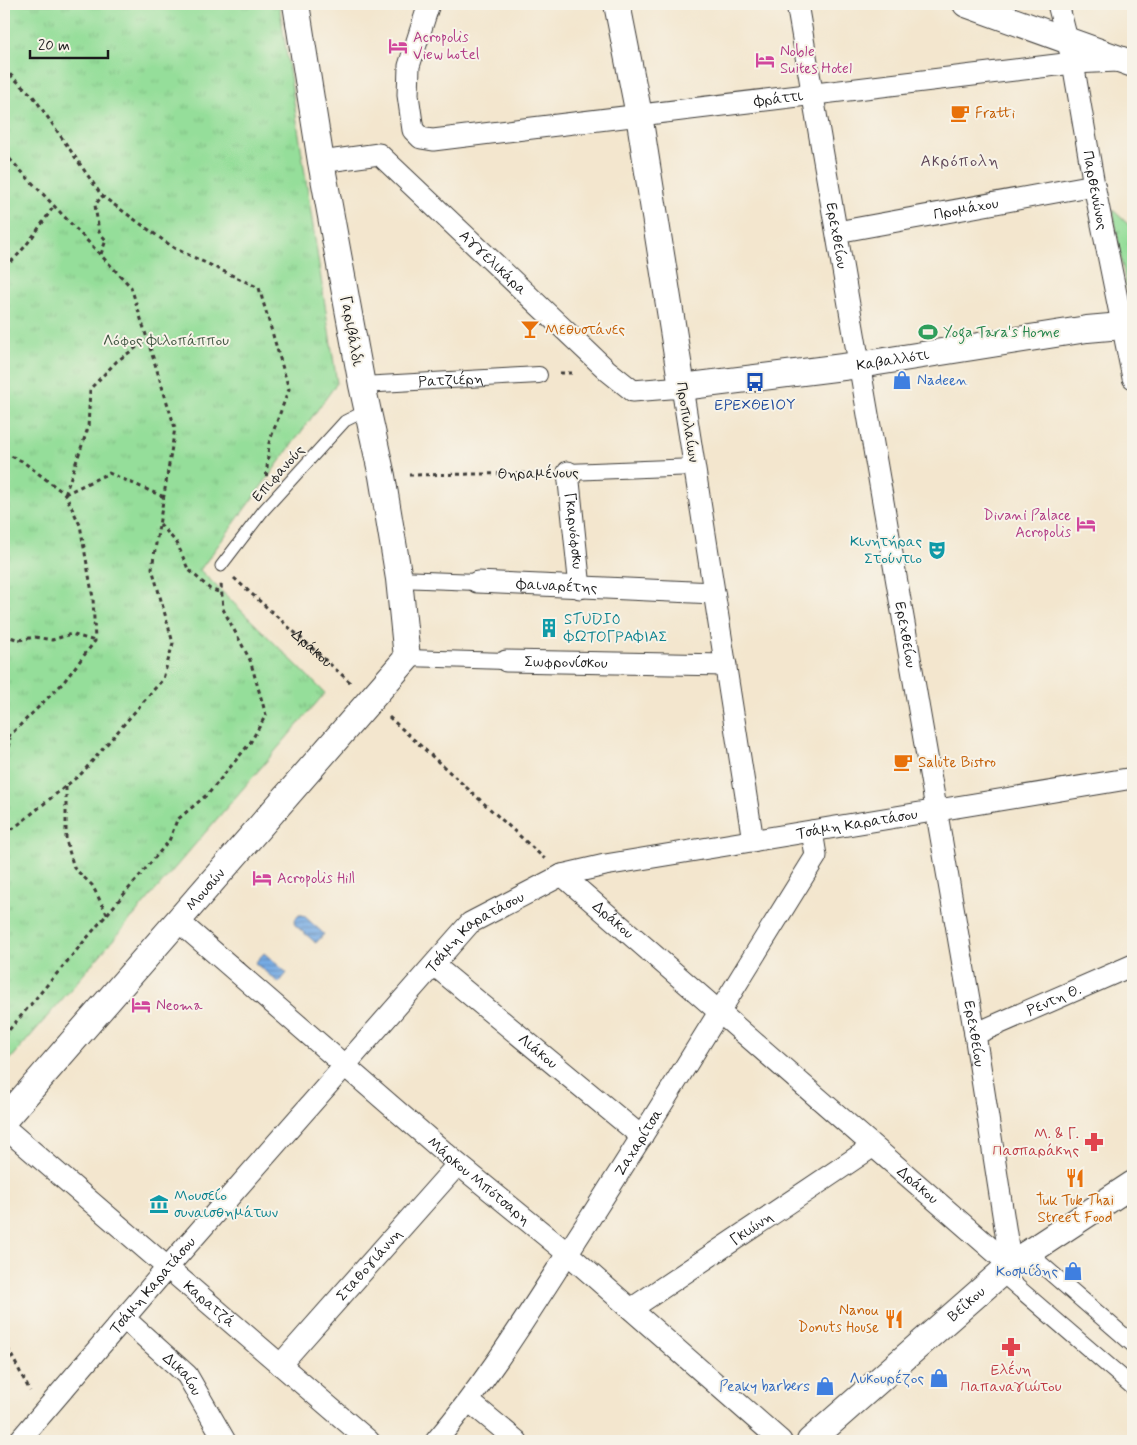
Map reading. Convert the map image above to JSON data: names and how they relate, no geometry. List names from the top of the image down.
{
  "streets": {
    "street": [
      "Φράττι",
      "Παρθενώνος",
      "Προμάχου",
      "Ερεχθείου",
      "Αγγελικάρα",
      "Γαριβάλδι",
      "Καβαλλότι",
      "Ρατζιέρη",
      "Προπυλαίων",
      "Θηραμένους",
      "Γκαρνόφσκυ",
      "Φαιναρέτης",
      "Δράκου",
      "Σωφρονίσκου",
      "Τσάμη Καρατάσου",
      "Μουσών",
      "Ρεντη Θ.",
      "Λιάκου",
      "Ζαχαρίτσα",
      "Μάρκου Μπότσαρη",
      "Γκιώνη",
      "Σταθογιάννη",
      "Καρατζά",
      "Βεΐκου",
      "Δικαίου"
    ],
    "lane": ["Επιφανούς"]
  },
  "crossings": [
    ["Φράττι", "Παρθενώνος"],
    ["Φράττι", "Ερεχθείου"],
    ["Φράττι", "Προπυλαίων"],
    ["Παρθενώνος", "Προμάχου"],
    ["Παρθενώνος", "Καβαλλότι"],
    ["Προμάχου", "Ερεχθείου"],
    ["Ερεχθείου", "Καβαλλότι"],
    ["Ερεχθείου", "Δράκου"],
    ["Ερεχθείου", "Τσάμη Καρατάσου"],
    ["Ερεχθείου", "Ρεντη Θ."],
    ["Ερεχθείου", "Βεΐκου"],
    ["Αγγελικάρα", "Γαριβάλδι"],
    ["Αγγελικάρα", "Καβαλλότι"],
    ["Αγγελικάρα", "Προπυλαίων"],
    ["Γαριβάλδι", "Ρατζιέρη"],
    ["Γαριβάλδι", "Επιφανούς"],
    ["Γαριβάλδι", "Θηραμένους"],
    ["Γαριβάλδι", "Φαιναρέτης"],
    ["Γαριβάλδι", "Σωφρονίσκου"],
    ["Γαριβάλδι", "Μουσών"],
    ["Καβαλλότι", "Προπυλαίων"],
    ["Ρατζιέρη", "Επιφανούς"],
    ["Προπυλαίων", "Θηραμένους"],
    ["Προπυλαίων", "Φαιναρέτης"],
    ["Προπυλαίων", "Σωφρονίσκου"],
    ["Προπυλαίων", "Τσάμη Καρατάσου"],
    ["Επιφανούς", "Δράκου"],
    ["Θηραμένους", "Γκαρνόφσκυ"],
    ["Γκαρνόφσκυ", "Φαιναρέτης"],
    ["Δράκου", "Τσάμη Καρατάσου"],
    ["Δράκου", "Μουσών"],
    ["Δράκου", "Ζαχαρίτσα"],
    ["Δράκου", "Γκιώνη"],
    ["Δράκου", "Βεΐκου"],
    ["Σωφρονίσκου", "Μουσών"],
    ["Τσάμη Καρατάσου", "Λιάκου"],
    ["Τσάμη Καρατάσου", "Ζαχαρίτσα"],
    ["Τσάμη Καρατάσου", "Μάρκου Μπότσαρη"],
    ["Τσάμη Καρατάσου", "Καρατζά"],
    ["Τσάμη Καρατάσου", "Δικαίου"],
    ["Μουσών", "Μάρκου Μπότσαρη"],
    ["Λιάκου", "Ζαχαρίτσα"],
    ["Ζαχαρίτσα", "Μάρκου Μπότσαρη"],
    ["Μάρκου Μπότσαρη", "Γκιώνη"],
    ["Μάρκου Μπότσαρη", "Σταθογιάννη"],
    ["Σταθογιάννη", "Καρατζά"]
  ],
  "districts": ["Ακρόπολη"],
  "parks": ["Λόφος Φιλοπάππου"],
  "places": {
    "hotel": [
      "Acropolis View hotel",
      "Noble Suites Hotel",
      "Divani Palace Acropolis",
      "Acropolis Hill",
      "Neoma"
    ],
    "cafe": ["Fratti", "Salute Bistro"],
    "bar": ["Μεθυστάνες"],
    "sports": ["Yoga Tara's Home"],
    "shop": [
      "Nadeen",
      "Κοσμίδης",
      "Λυκουρέζος",
      "Peaky barbers"
    ],
    "bus stop": ["ΕΡΕΧΘΕΙΟΥ"],
    "theatre": ["Κινητήρας Στούντιο"],
    "building": ["STUDIO ΦΩΤΟΓΡΑΦΙΑΣ"],
    "pharmacy": ["Μ. & Γ. Πασπαράκης", "Ελένη Παπαναγιώτου"],
    "restaurant": ["Tuk Tuk Thai Street Food", "Nanou Donuts House"],
    "museum": ["Μουσείο συναισθημάτων"]
  },
  "scale_bar": "20 m"
}
